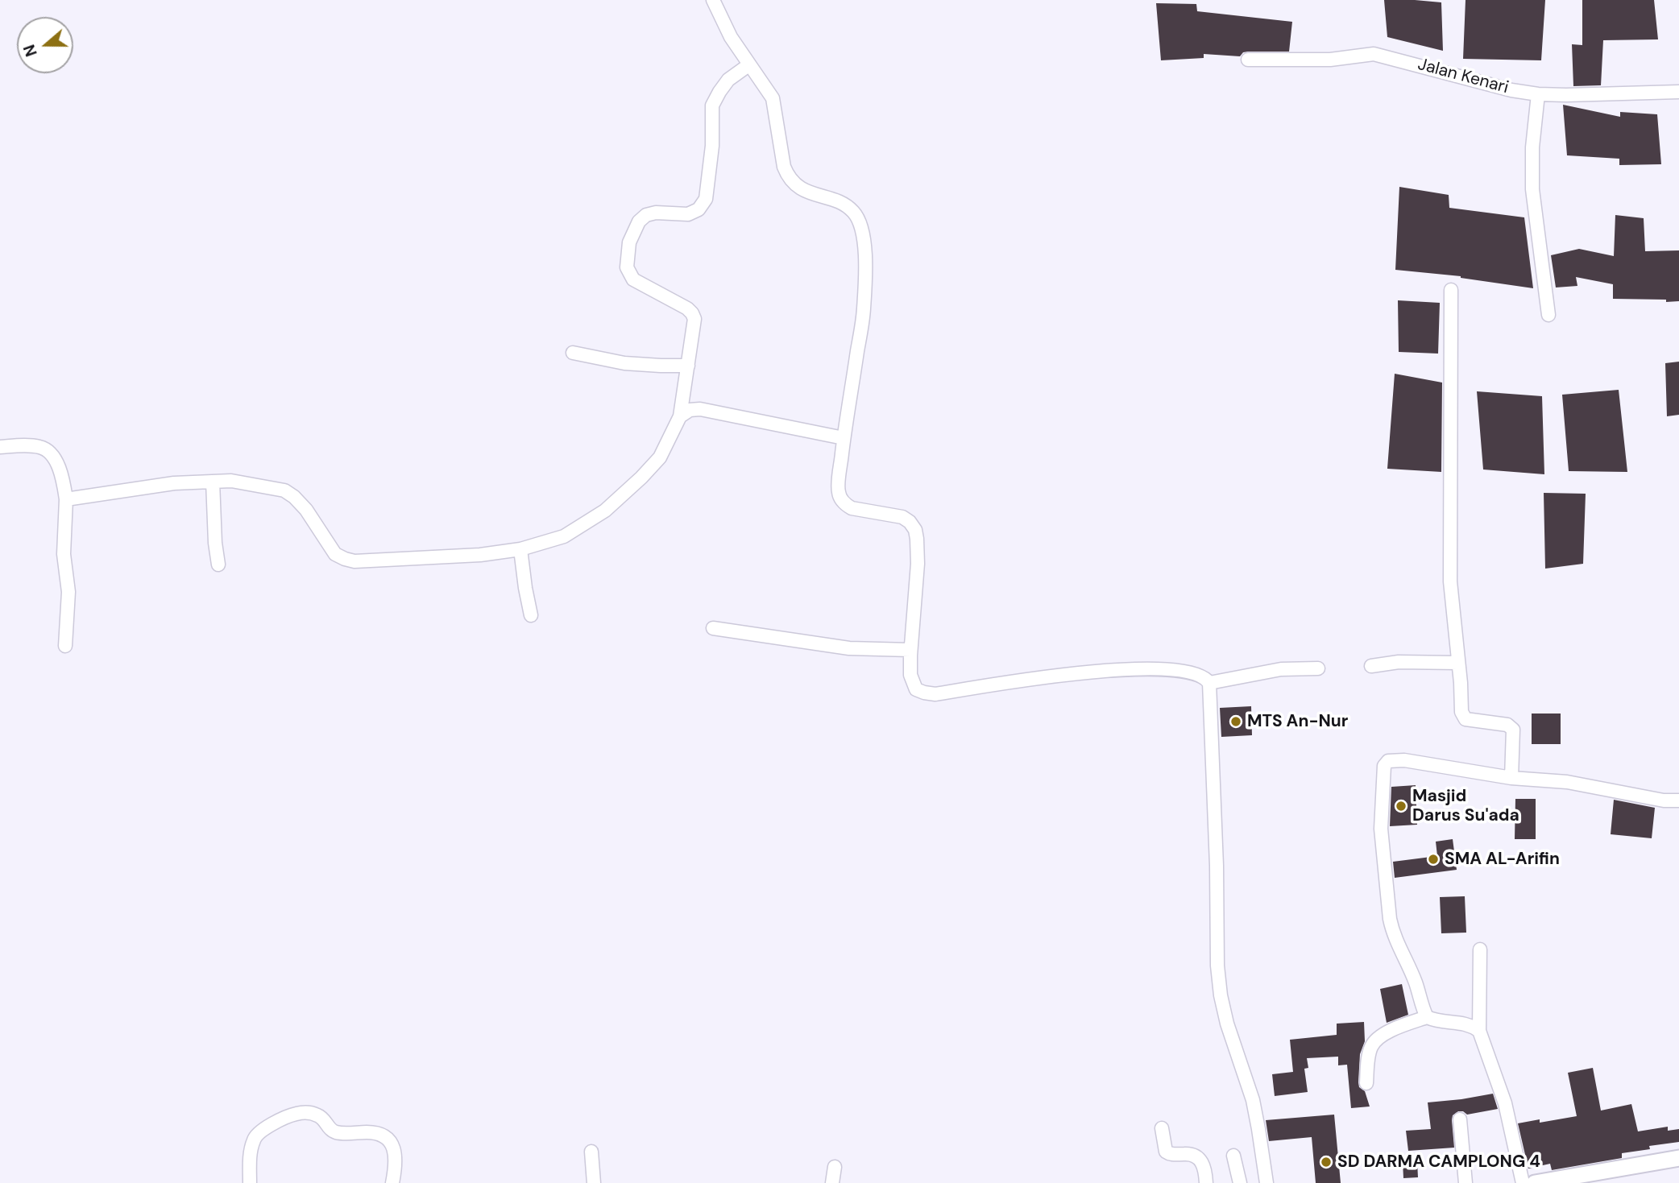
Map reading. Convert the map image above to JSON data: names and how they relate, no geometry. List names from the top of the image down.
{
  "streets": {
    "street": ["Jalan Kenari"]
  },
  "places": [
    "MTS An-Nur",
    "Masjid Darus Su'ada",
    "SMA AL-Arifin",
    "SD DARMA CAMPLONG 4"
  ],
  "north": "left"
}
